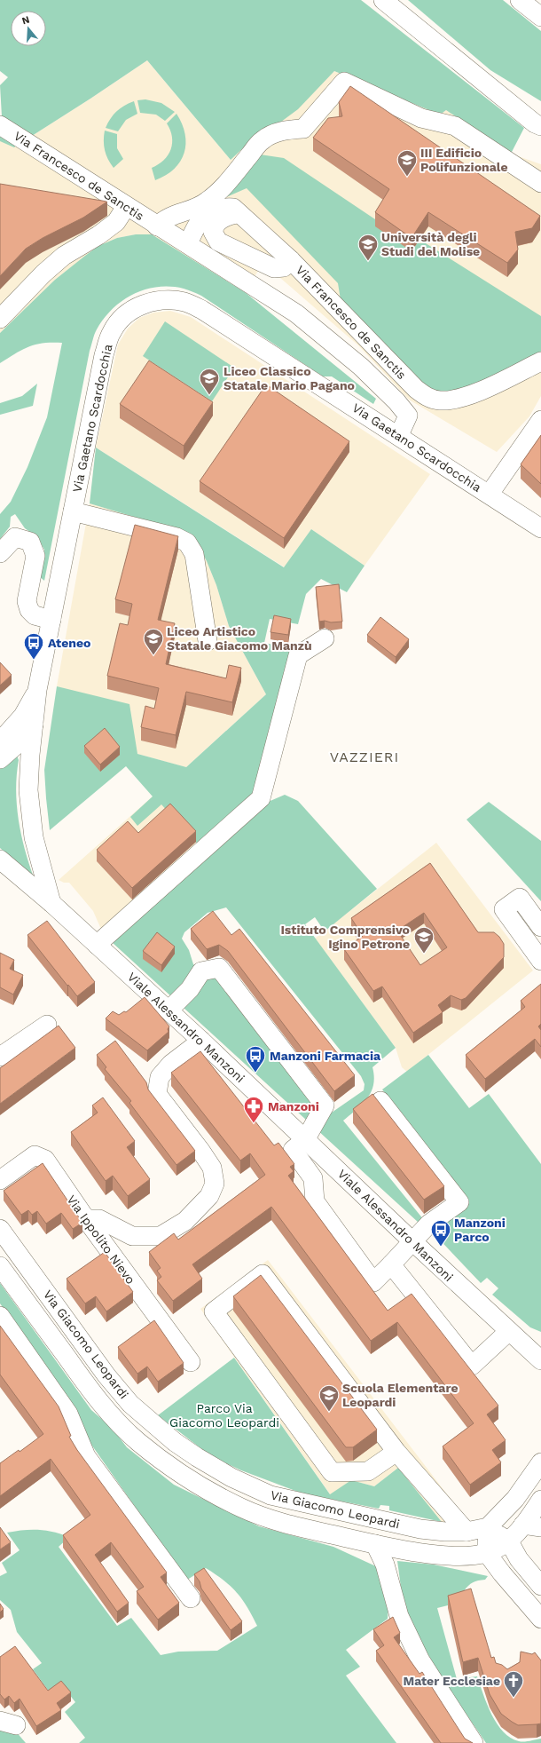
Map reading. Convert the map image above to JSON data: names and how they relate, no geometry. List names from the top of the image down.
{
  "streets": {
    "street": [
      "Via Francesco de Sanctis",
      "Via Gaetano Scardocchia",
      "Viale Alessandro Manzoni",
      "Via Ippolito Nievo",
      "Via Giacomo Leopardi"
    ]
  },
  "crossings": [
    ["Via Francesco de Sanctis", "Via Gaetano Scardocchia"],
    ["Via Gaetano Scardocchia", "Viale Alessandro Manzoni"]
  ],
  "districts": ["VAZZIERI"],
  "parks": ["Parco Via Giacomo Leopardi"],
  "places": {
    "school or university": [
      "III Edificio Polifunzionale",
      "Università degli Studi del Molise",
      "Liceo Classico Statale Mario Pagano",
      "Liceo Artistico Statale Giacomo Manzù",
      "Istituto Comprensivo Igino Petrone",
      "Scuola Elementare Leopardi"
    ],
    "bus stop": ["Ateneo", "Manzoni Farmacia", "Manzoni Parco"],
    "pharmacy": ["Manzoni"],
    "church": ["Mater Ecclesiae"]
  },
  "north": "top"
}
